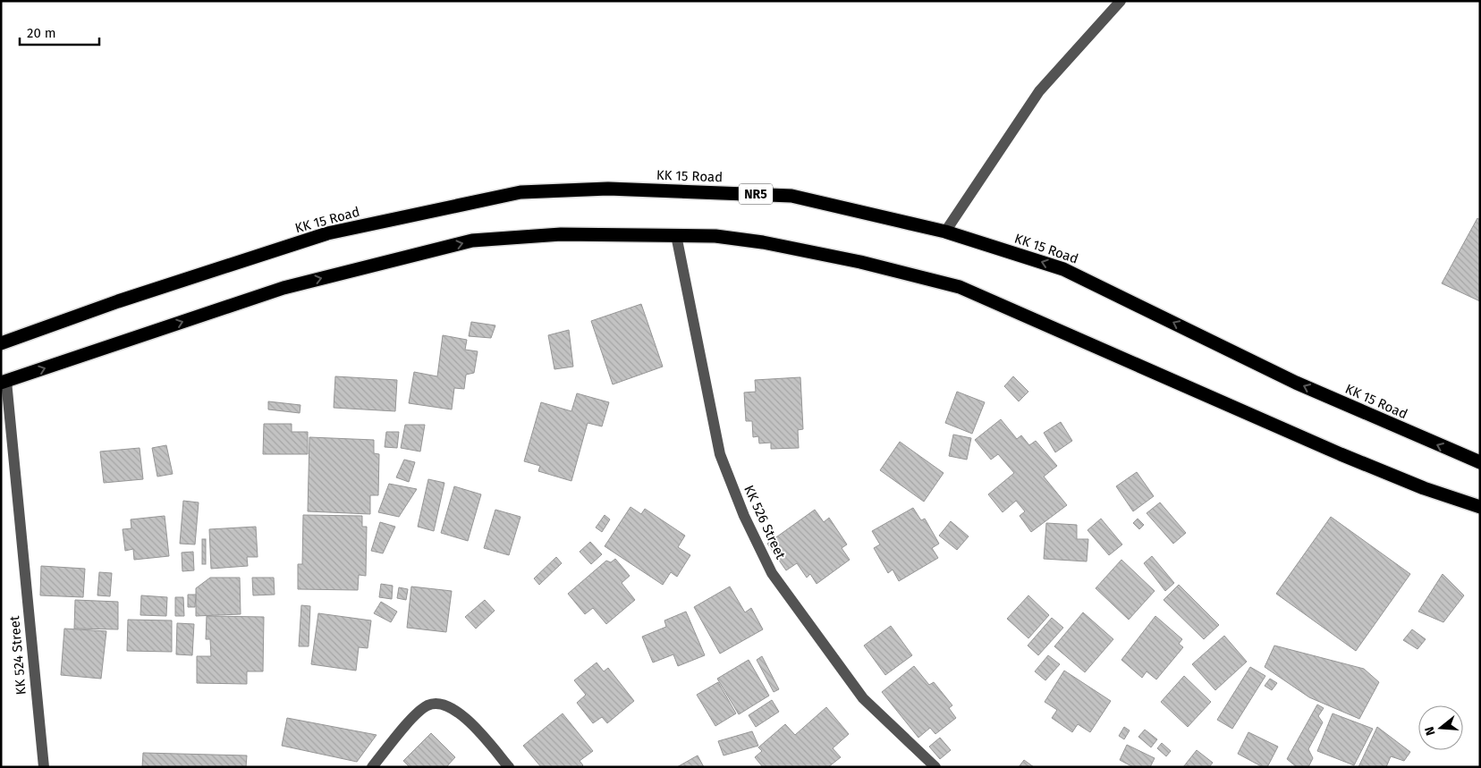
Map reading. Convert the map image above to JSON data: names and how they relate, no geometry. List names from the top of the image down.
{
  "streets": {
    "highway": ["KK 15 Road", "NR5"],
    "street": ["KK 526 Street", "KK 524 Street"]
  },
  "scale_bar": "20 m",
  "north": "left"
}
